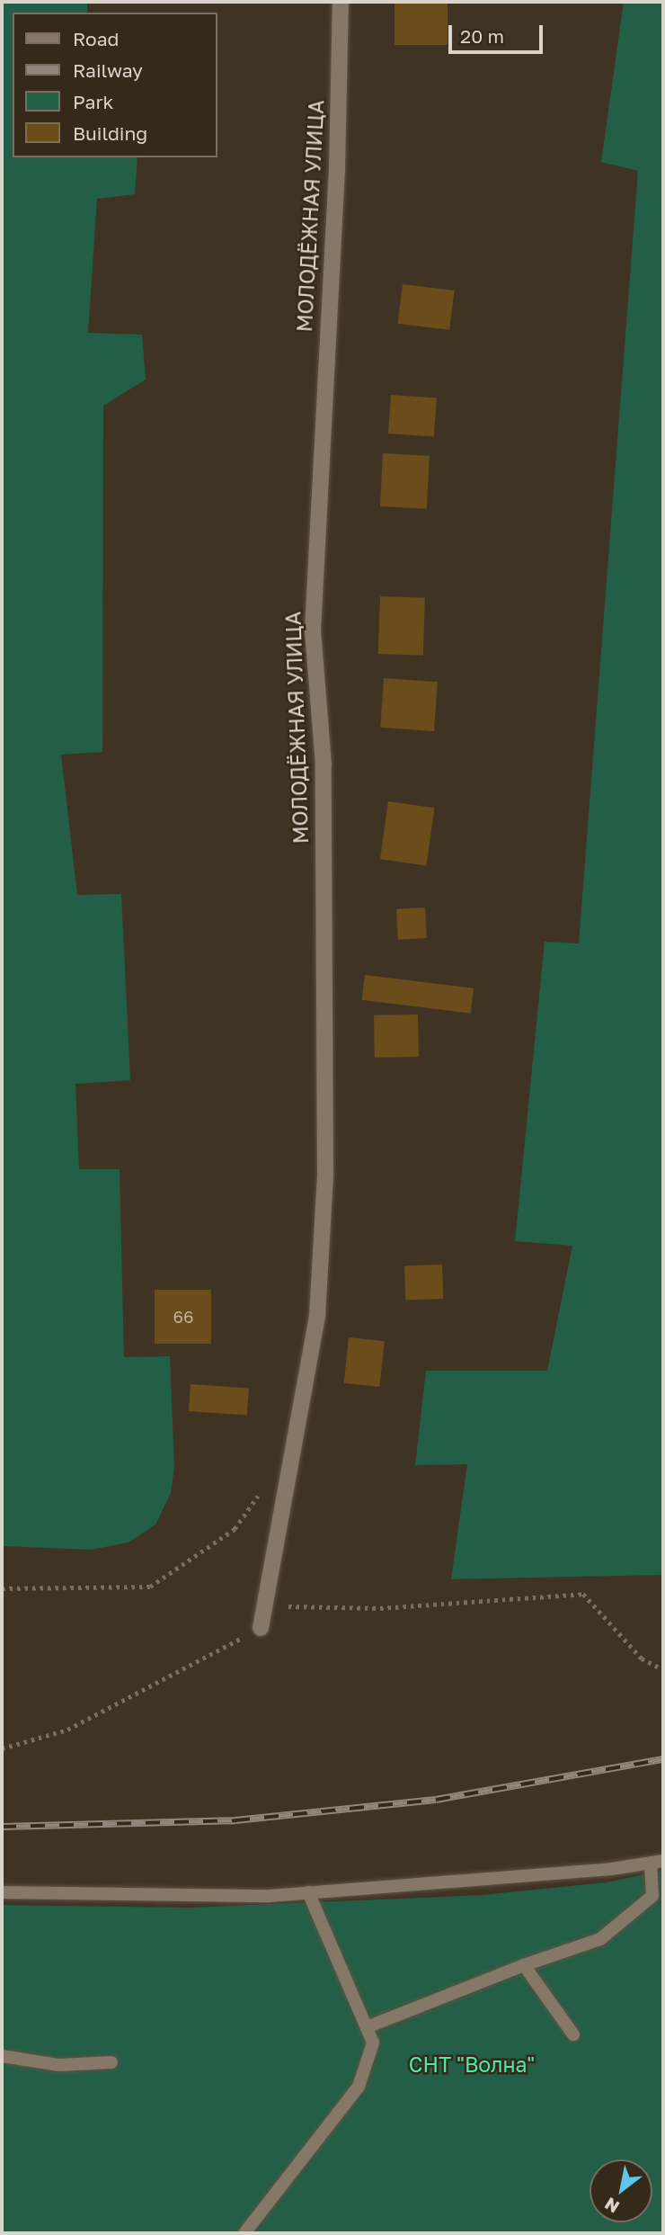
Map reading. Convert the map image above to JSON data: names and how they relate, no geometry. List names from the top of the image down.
{
  "streets": {
    "street": ["МОЛОДЁЖНАЯ УЛИЦА"]
  },
  "parks": ["СНТ \"Волна\""],
  "house_numbers": ["66"],
  "legend": [
    "Road",
    "Railway",
    "Park",
    "Building"
  ],
  "scale_bar": "20 m",
  "north": "bottom left"
}
